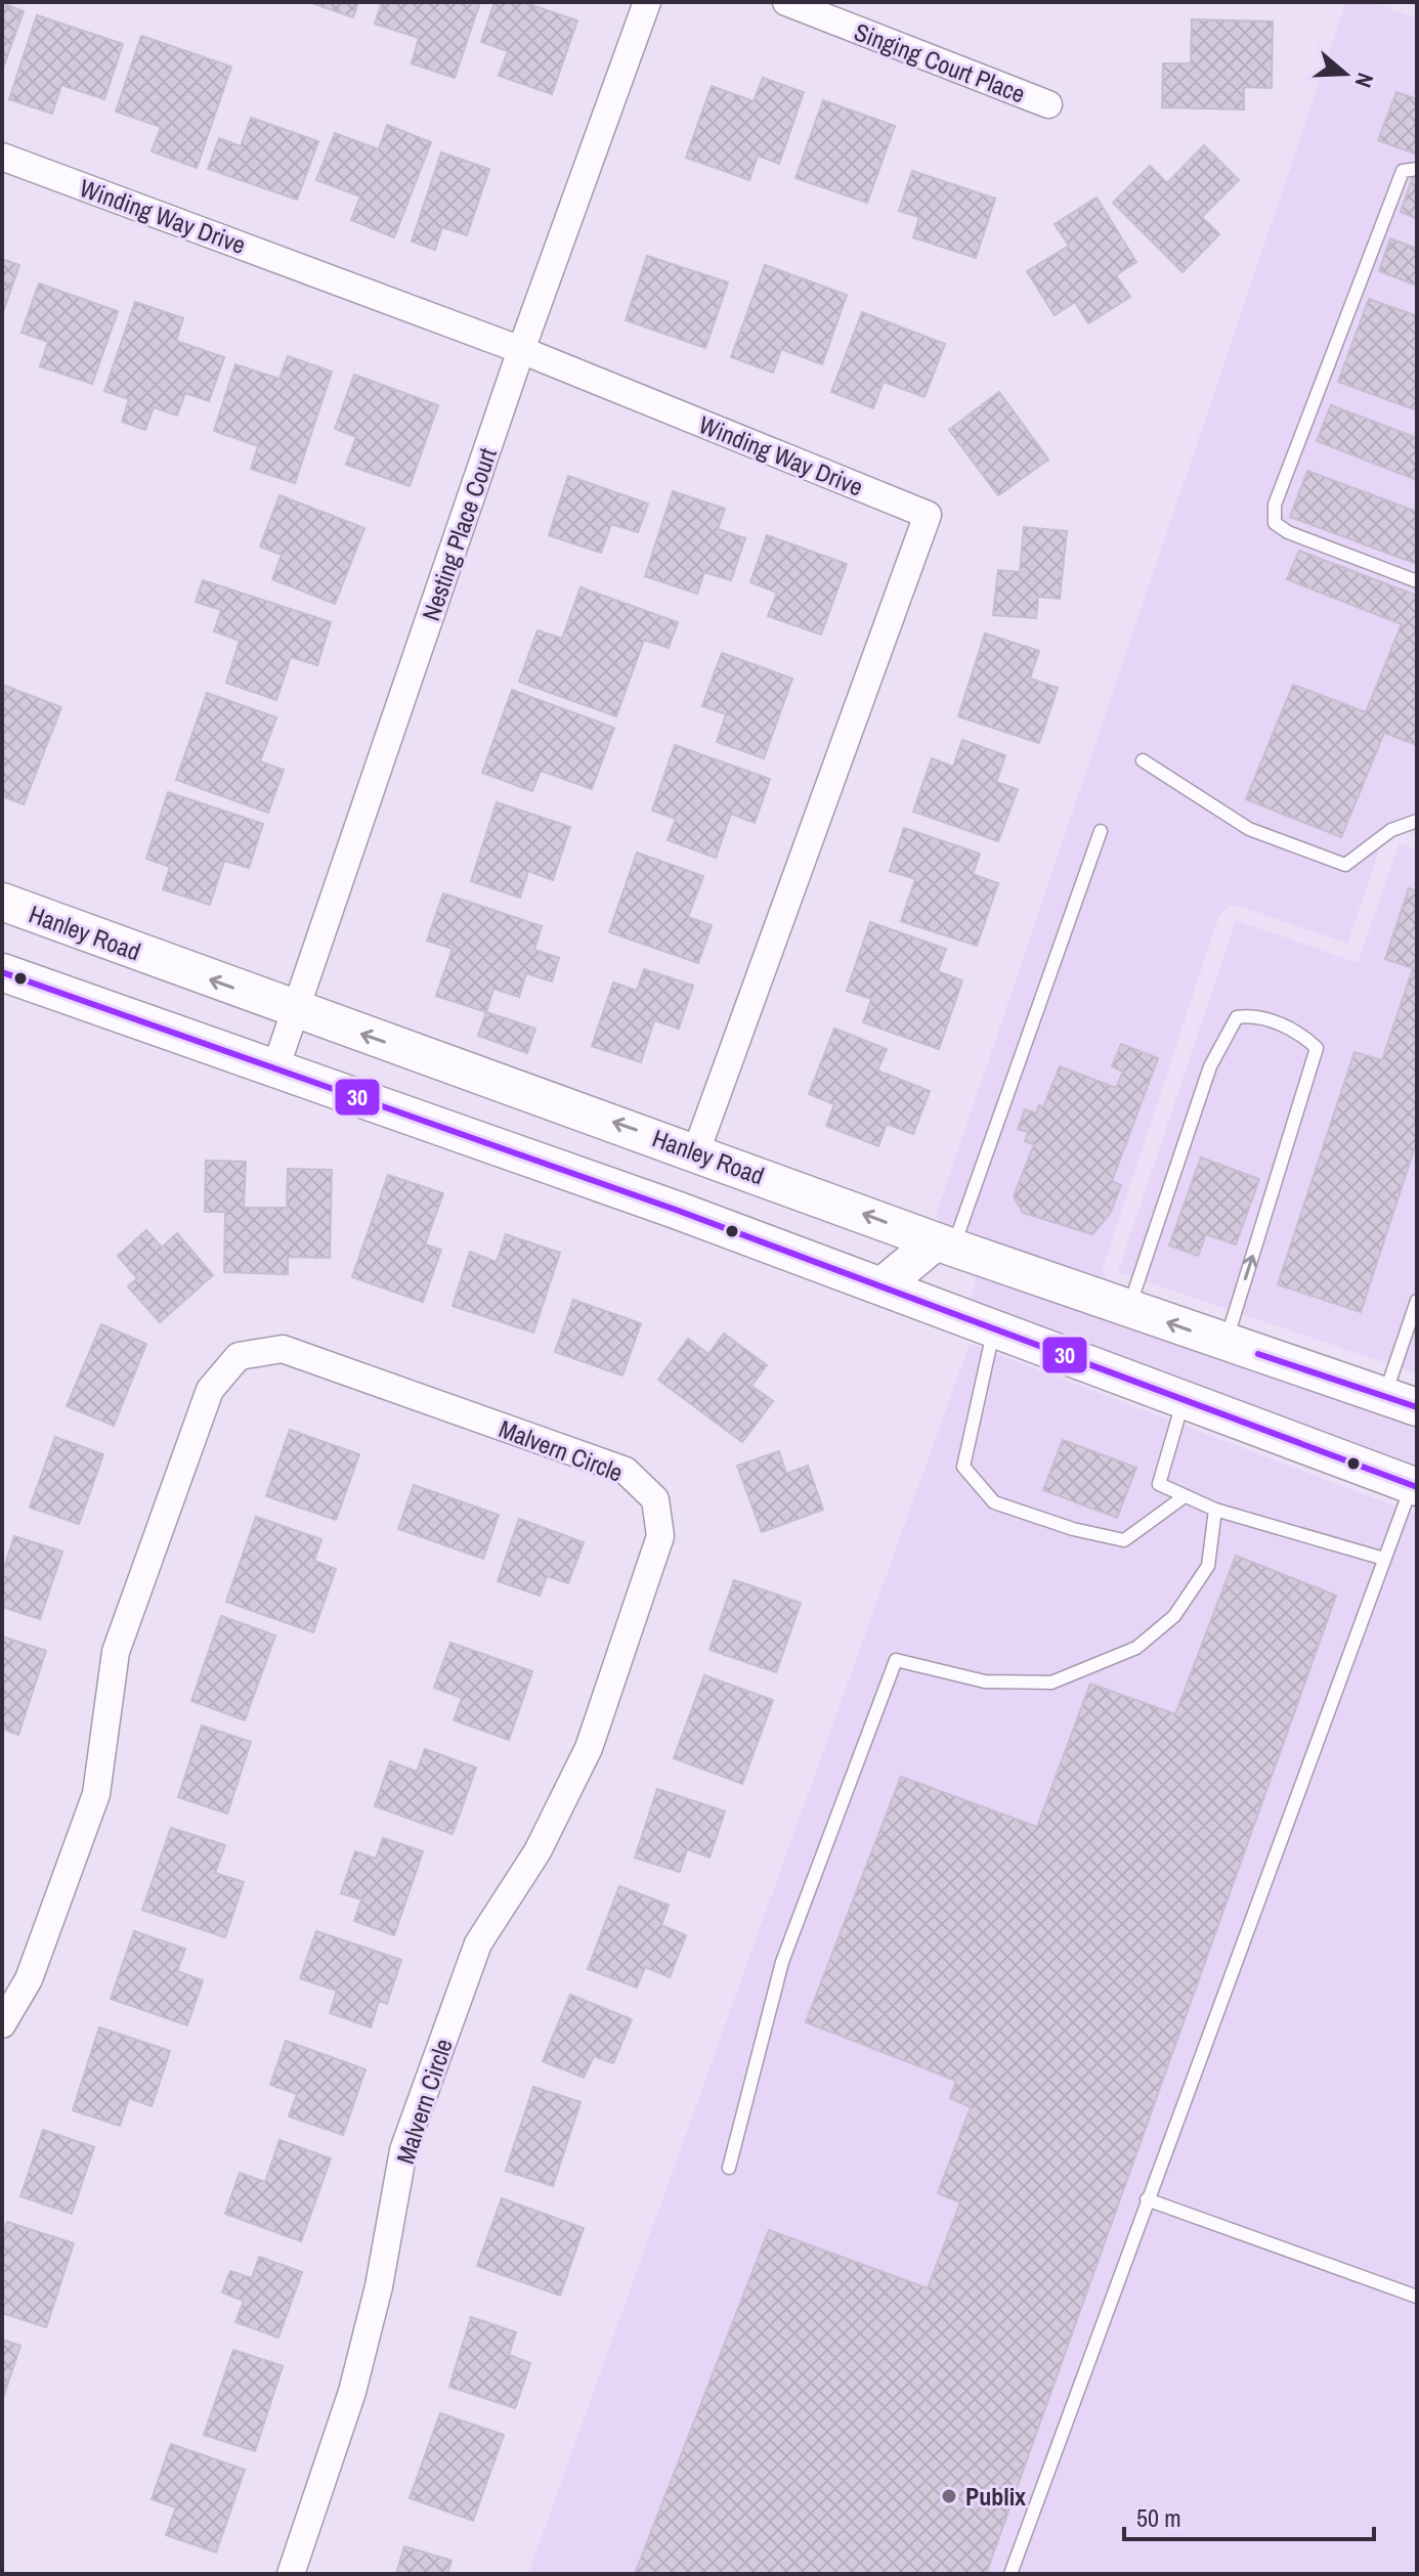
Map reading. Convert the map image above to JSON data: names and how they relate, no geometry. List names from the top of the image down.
{
  "streets": {
    "main road": ["Hanley Road"],
    "street": [
      "Singing Court Place",
      "Winding Way Drive",
      "Nesting Place Court",
      "Malvern Circle"
    ]
  },
  "crossings": [
    ["Winding Way Drive", "Nesting Place Court"],
    ["Winding Way Drive", "Hanley Road"],
    ["Nesting Place Court", "Hanley Road"]
  ],
  "places": ["Publix"],
  "lines": ["transit line 30"],
  "scale_bar": "50 m",
  "north": "right"
}
